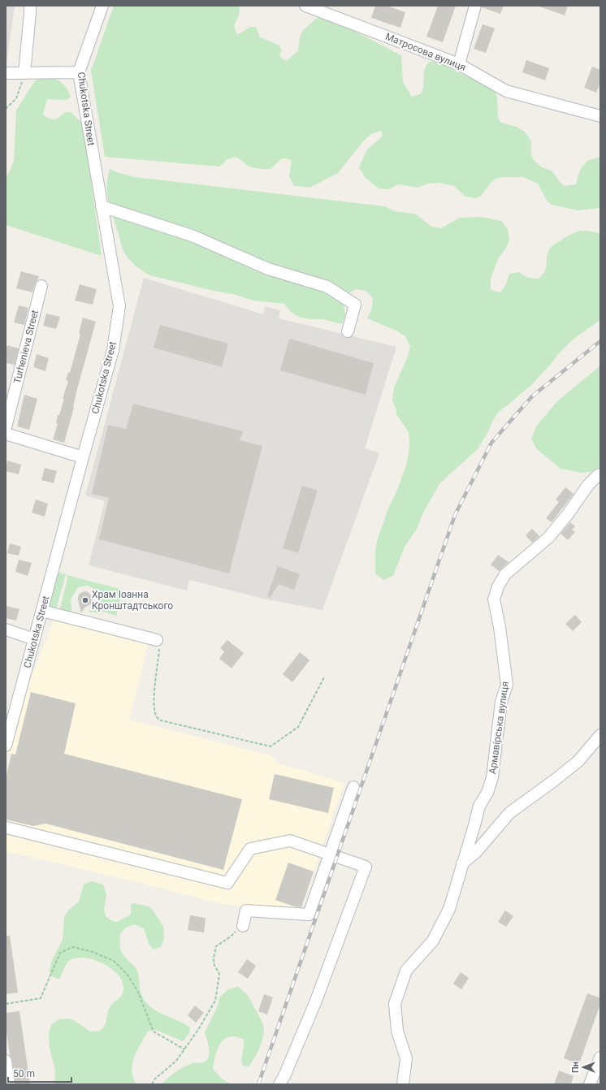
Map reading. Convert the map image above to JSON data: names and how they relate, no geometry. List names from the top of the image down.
{
  "streets": {
    "street": [
      "Матросова вулиця",
      "Chukotska Street",
      "Turhenieva Street",
      "Армавірська вулиця"
    ]
  },
  "places": ["Храм Іоанна Кронштадтського"],
  "scale_bar": "50 m",
  "north": "left"
}
